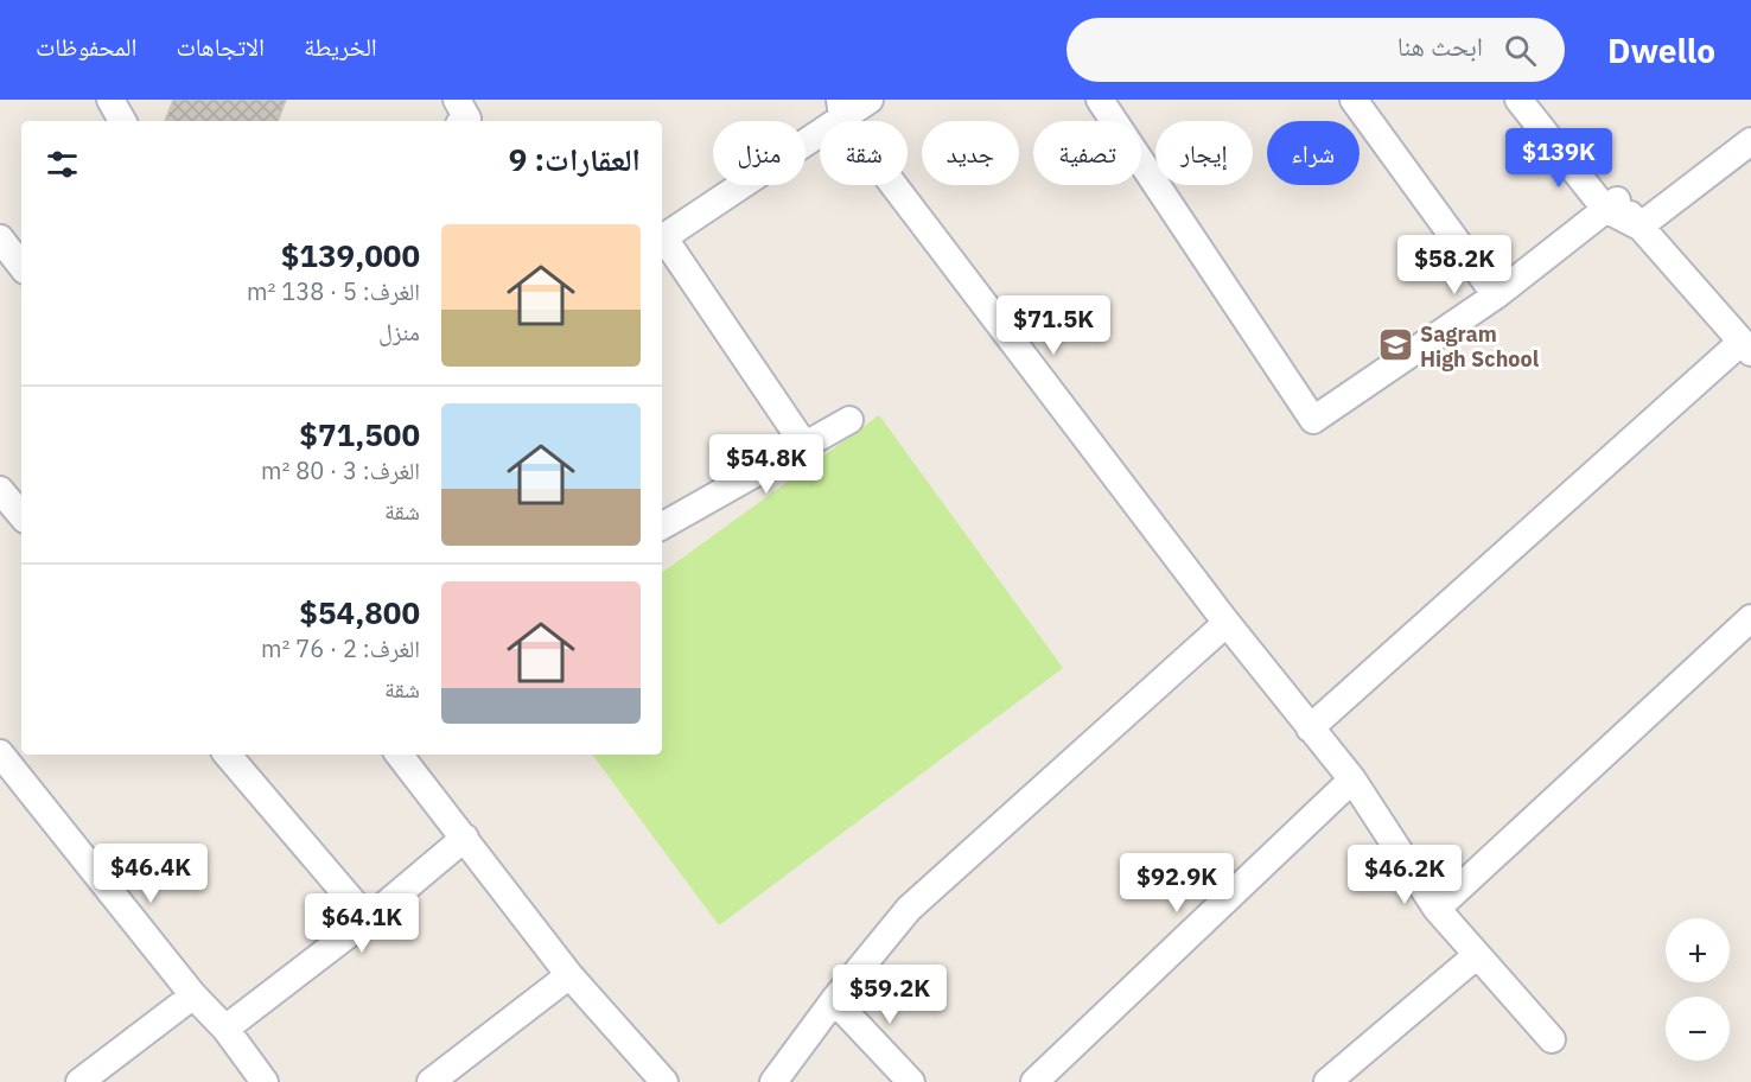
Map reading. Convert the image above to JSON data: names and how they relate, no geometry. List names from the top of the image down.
{
  "places": {
    "school or university": ["Sagram High School"]
  },
  "page": {
    "header": "Dwello",
    "search": "ابحث هنا",
    "nav": ["الخريطة", "الاتجاهات", "المحفوظات"],
    "chip": [
      "شراء",
      "إيجار",
      "تصفية",
      "جديد",
      "شقة",
      "منزل"
    ],
    "heading": "العقارات: 9",
    "price": [
      "$139K",
      "$58.2K",
      "$71.5K",
      "$54.8K",
      "$46.4K",
      "$46.2K",
      "$92.9K",
      "$64.1K",
      "$59.2K"
    ],
    "list": [
      {
        "name": "$139,000",
        "note": "الغرف: 5 · 138 m² · منزل"
      },
      {
        "name": "$71,500",
        "note": "الغرف: 3 · 80 m² · شقة"
      },
      {
        "name": "$54,800",
        "note": "الغرف: 2 · 76 m² · شقة"
      }
    ],
    "map_buttons": ["+", "−"]
  }
}
